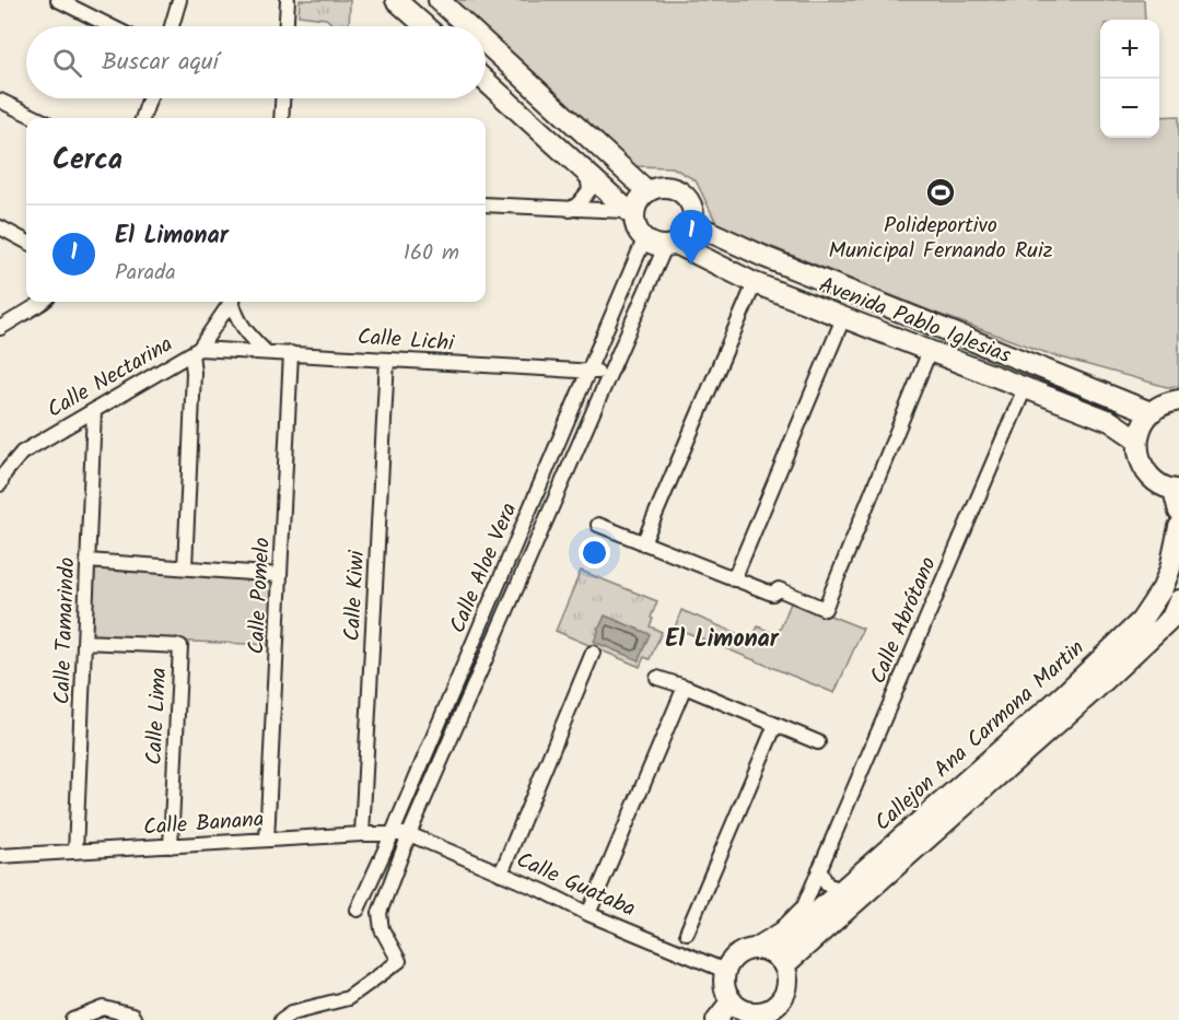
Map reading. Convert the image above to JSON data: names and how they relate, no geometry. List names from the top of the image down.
{
  "streets": {
    "street": [
      "Avenida Pablo Iglesias",
      "Calle Lichi",
      "Calle Nectarina",
      "Calle Aloe Vera",
      "Calle Pomelo",
      "Calle Kiwi",
      "Calle Abrótano",
      "Calle Tamarindo",
      "Calle Lima",
      "Callejon Ana Carmona Martin",
      "Calle Banana",
      "Calle Guataba"
    ]
  },
  "crossings": [
    ["Avenida Pablo Iglesias", "Calle Aloe Vera"],
    ["Avenida Pablo Iglesias", "Calle Abrótano"],
    ["Calle Lichi", "Calle Nectarina"],
    ["Calle Lichi", "Calle Aloe Vera"],
    ["Calle Lichi", "Calle Pomelo"],
    ["Calle Lichi", "Calle Kiwi"],
    ["Calle Nectarina", "Calle Tamarindo"],
    ["Calle Aloe Vera", "Calle Banana"],
    ["Calle Aloe Vera", "Calle Guataba"],
    ["Calle Pomelo", "Calle Banana"],
    ["Calle Kiwi", "Calle Banana"],
    ["Calle Abrótano", "Callejon Ana Carmona Martin"],
    ["Calle Abrótano", "Calle Guataba"],
    ["Calle Tamarindo", "Calle Lima"],
    ["Calle Tamarindo", "Calle Banana"],
    ["Calle Lima", "Calle Banana"],
    ["Callejon Ana Carmona Martin", "Calle Guataba"],
    ["Calle Banana", "Calle Guataba"]
  ],
  "districts": ["El Limonar"],
  "places": {
    "sports": ["Polideportivo Municipal Fernando Ruiz"]
  },
  "page": {
    "map_buttons": ["+", "−"],
    "search": "Buscar aquí",
    "heading": "Cerca",
    "list": [
      {
        "mark": "1",
        "name": "El Limonar",
        "note": "Parada",
        "value": "160 m"
      }
    ],
    "pins": "1"
  }
}
